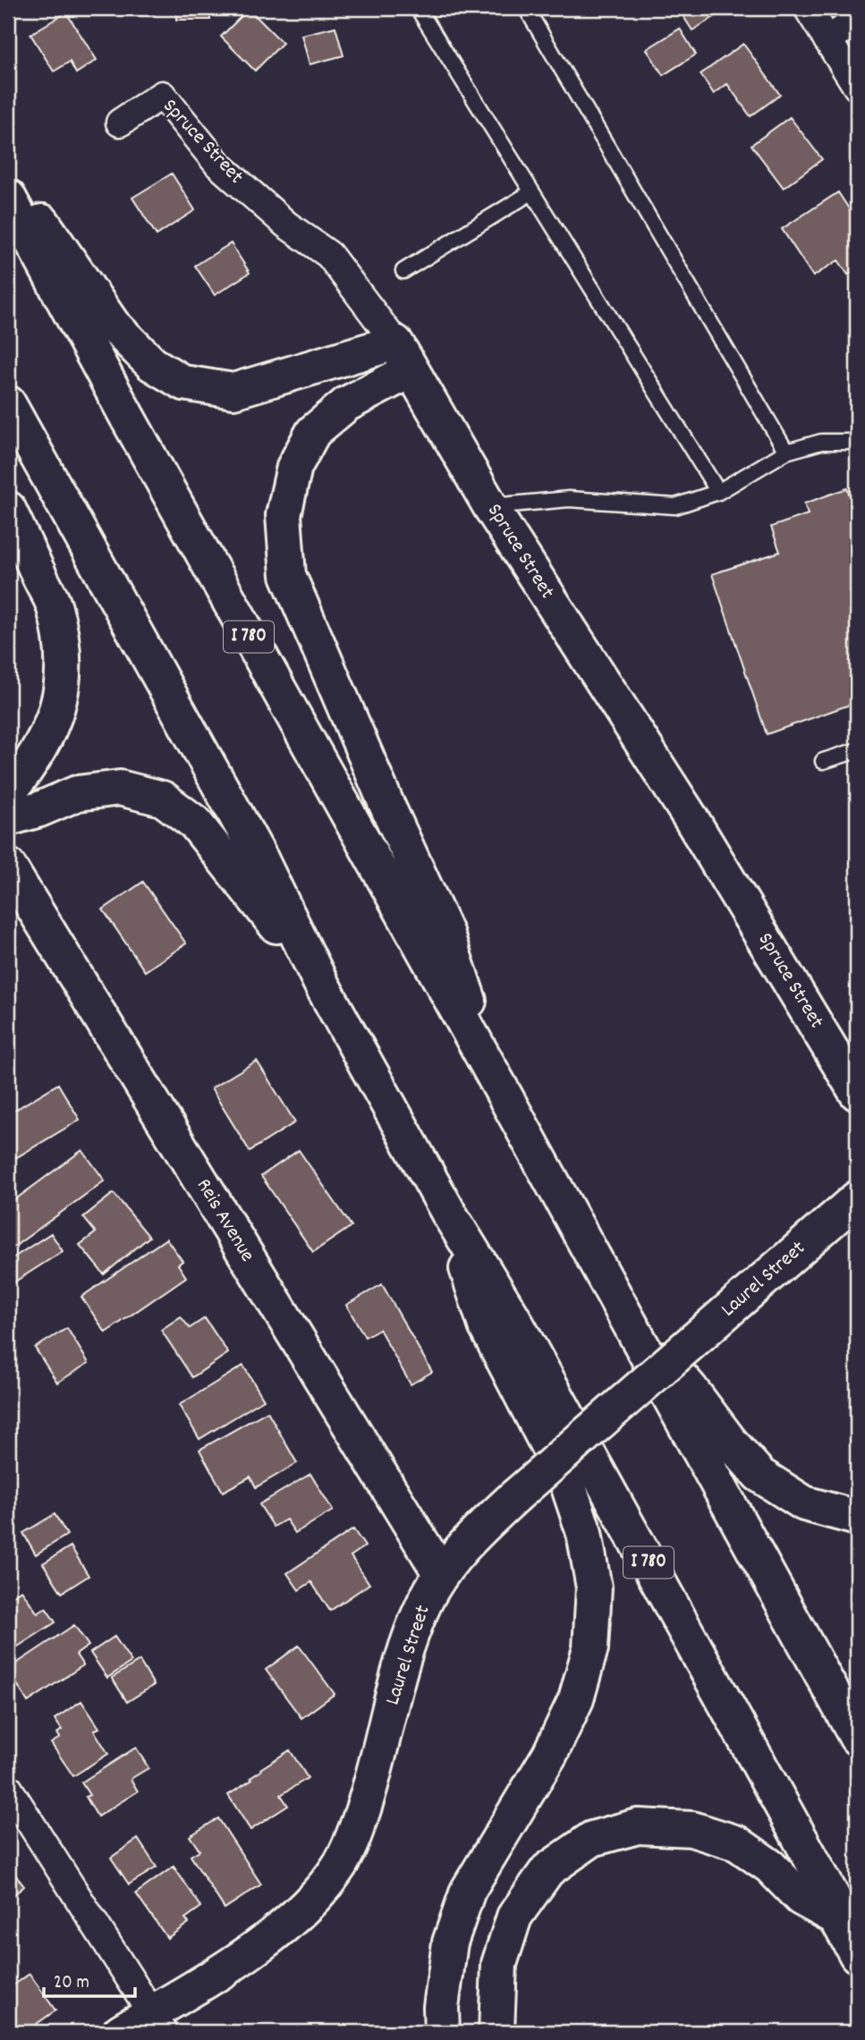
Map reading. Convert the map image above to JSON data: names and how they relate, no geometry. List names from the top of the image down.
{
  "streets": {
    "main road": [
      "Spruce Street",
      "I 780",
      "Reis Avenue",
      "Laurel Street"
    ]
  },
  "crossings": [
    ["Reis Avenue", "Laurel Street"]
  ],
  "scale_bar": "20 m"
}
